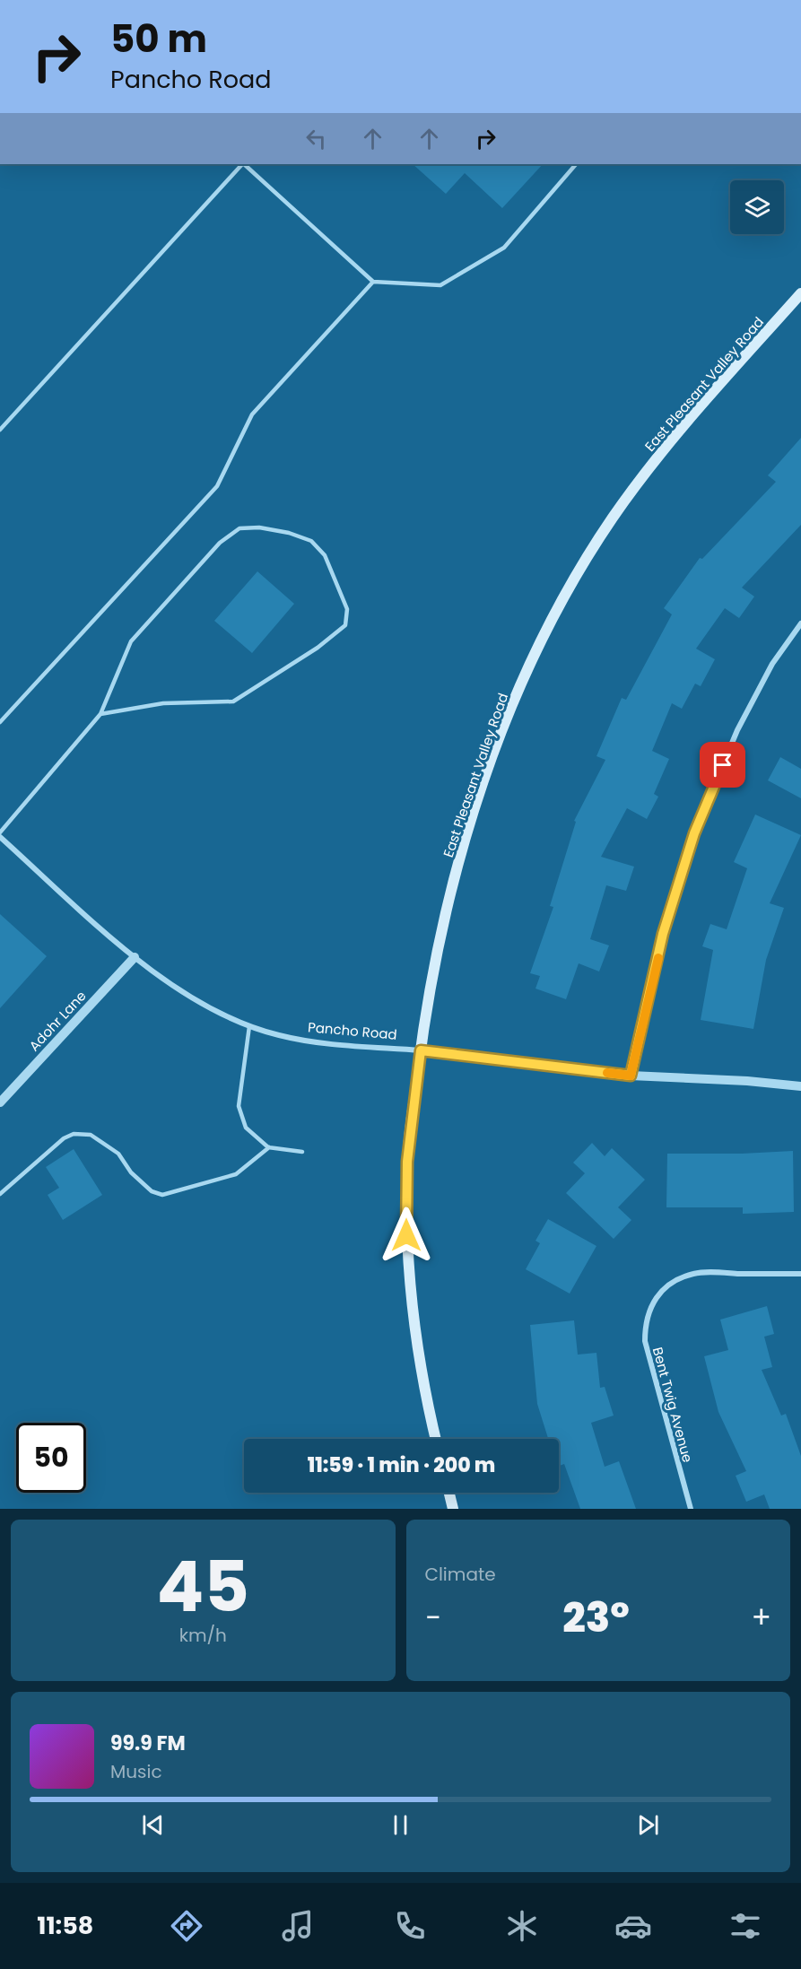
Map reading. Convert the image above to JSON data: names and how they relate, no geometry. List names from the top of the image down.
{
  "streets": {
    "main road": ["East Pleasant Valley Road"],
    "street": ["Adohr Lane", "Pancho Road", "Bent Twig Avenue"]
  },
  "crossings": [
    ["East Pleasant Valley Road", "Pancho Road"],
    ["Adohr Lane", "Pancho Road"]
  ],
  "page": {
    "turn": ["50 m", "Pancho Road"],
    "limit": "50",
    "trip": "11:59 · 1 min · 200 m",
    "tile": [
      ["45", "km/h"],
      "Climate"
    ],
    "heat": ["−", "23°", "+"],
    "song": ["99.9 FM", "Music"],
    "tabs": "11:58"
  }
}
